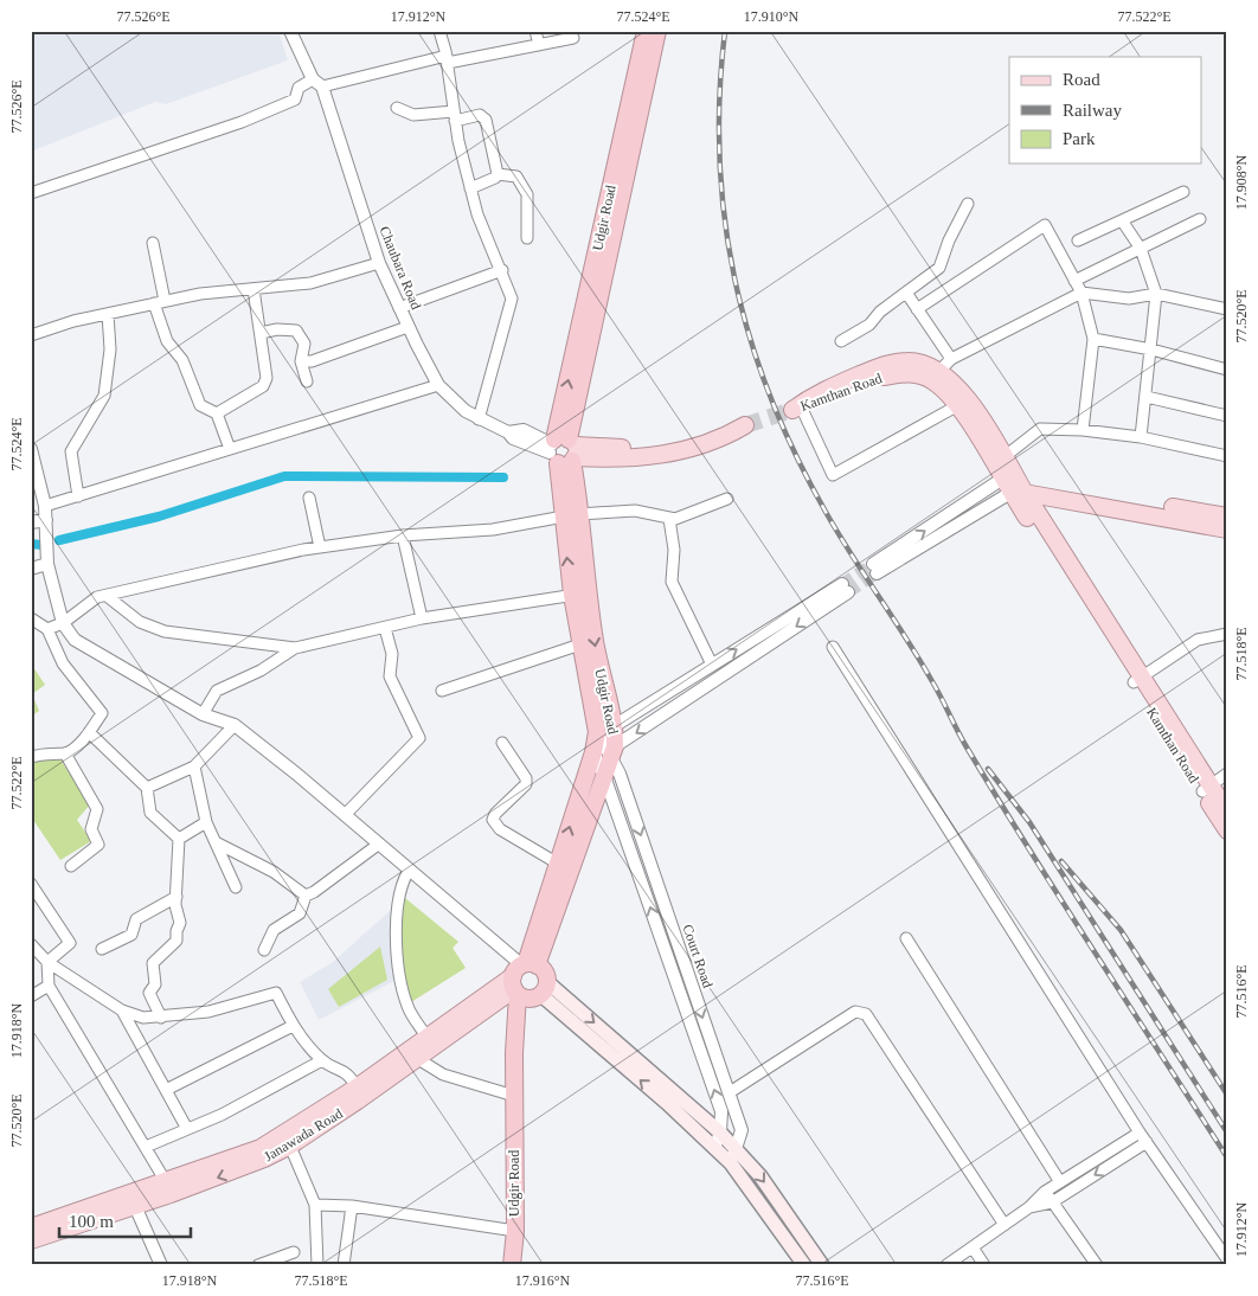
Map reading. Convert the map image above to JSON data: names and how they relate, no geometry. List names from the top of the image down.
{
  "streets": {
    "highway": ["Udgir Road"],
    "main road": ["Kamthan Road", "Janawada Road"],
    "street": ["Chaubara Road", "Court Road"]
  },
  "crossings": [
    ["Udgir Road", "Chaubara Road"],
    ["Udgir Road", "Court Road"],
    ["Udgir Road", "Janawada Road"]
  ],
  "legend": ["Road", "Railway", "Park"],
  "scale_bar": "100 m",
  "coordinates": [
    "77.526°E",
    "17.912°N",
    "77.524°E",
    "17.910°N",
    "77.522°E",
    "17.908°N",
    "77.520°E",
    "77.518°E",
    "77.516°E",
    "17.918°N",
    "17.916°N"
  ]
}
